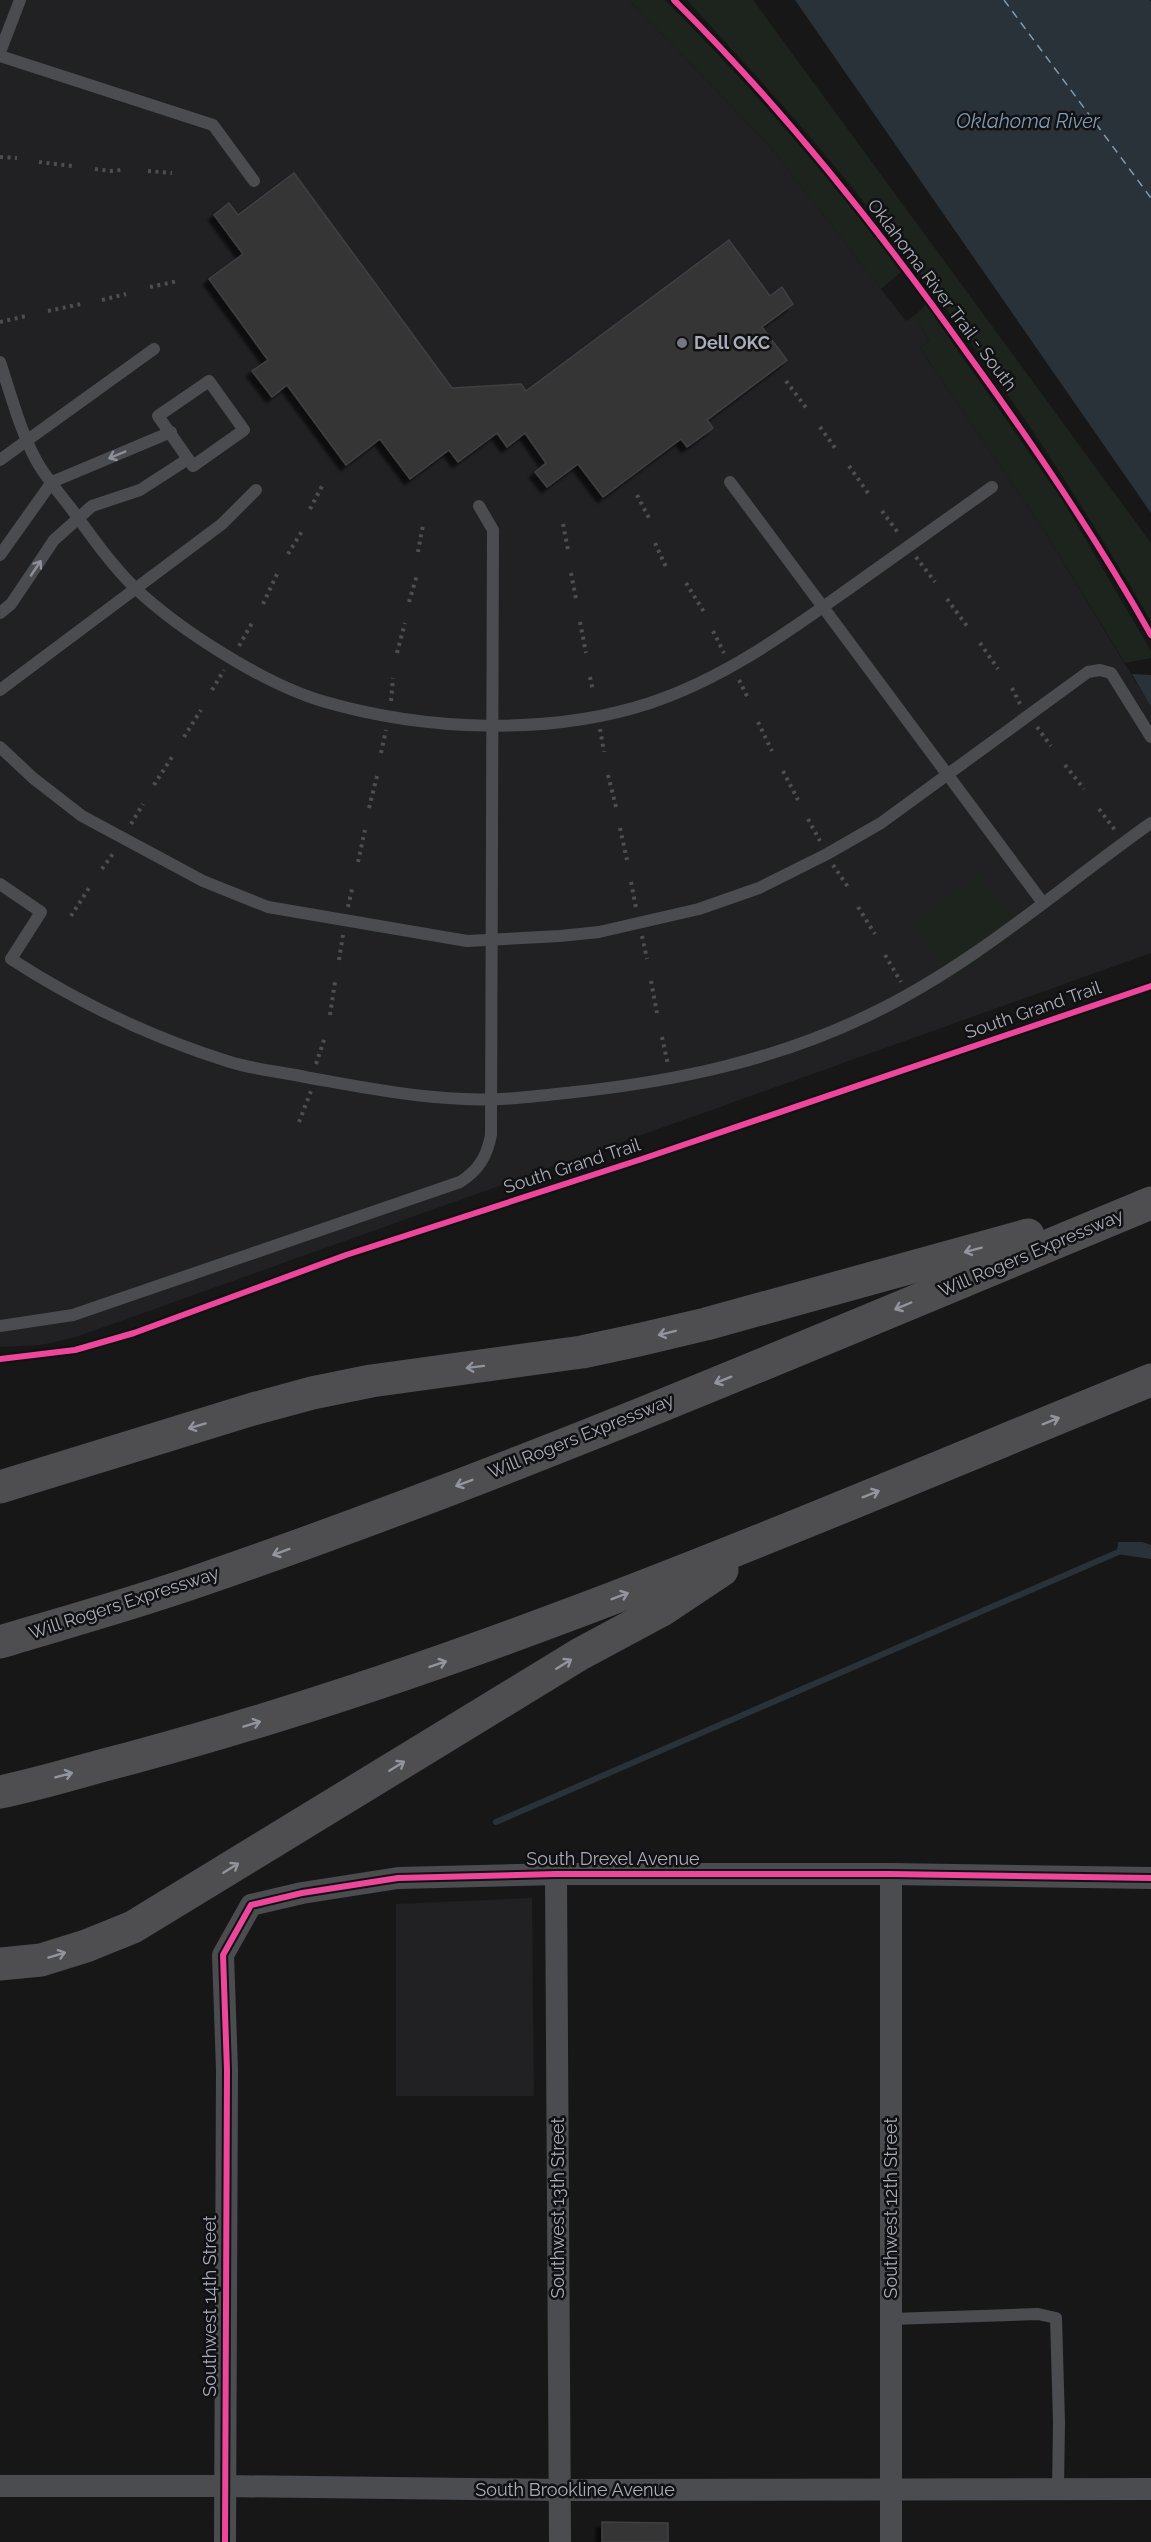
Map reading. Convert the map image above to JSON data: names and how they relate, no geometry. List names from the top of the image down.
{
  "streets": {
    "highway": ["Will Rogers Expressway"],
    "street": [
      "South Drexel Avenue",
      "Southwest 13th Street",
      "Southwest 12th Street",
      "Southwest 14th Street",
      "South Brookline Avenue"
    ],
    "cycle path": ["Oklahoma River Trail - South", "South Grand Trail"]
  },
  "crossings": [
    ["South Drexel Avenue", "Southwest 13th Street"],
    ["South Drexel Avenue", "Southwest 12th Street"],
    ["South Drexel Avenue", "Southwest 14th Street"],
    ["Southwest 13th Street", "South Brookline Avenue"],
    ["Southwest 12th Street", "South Brookline Avenue"],
    ["Southwest 14th Street", "South Brookline Avenue"]
  ],
  "water": ["Oklahoma River"],
  "places": ["Dell OKC"]
}
